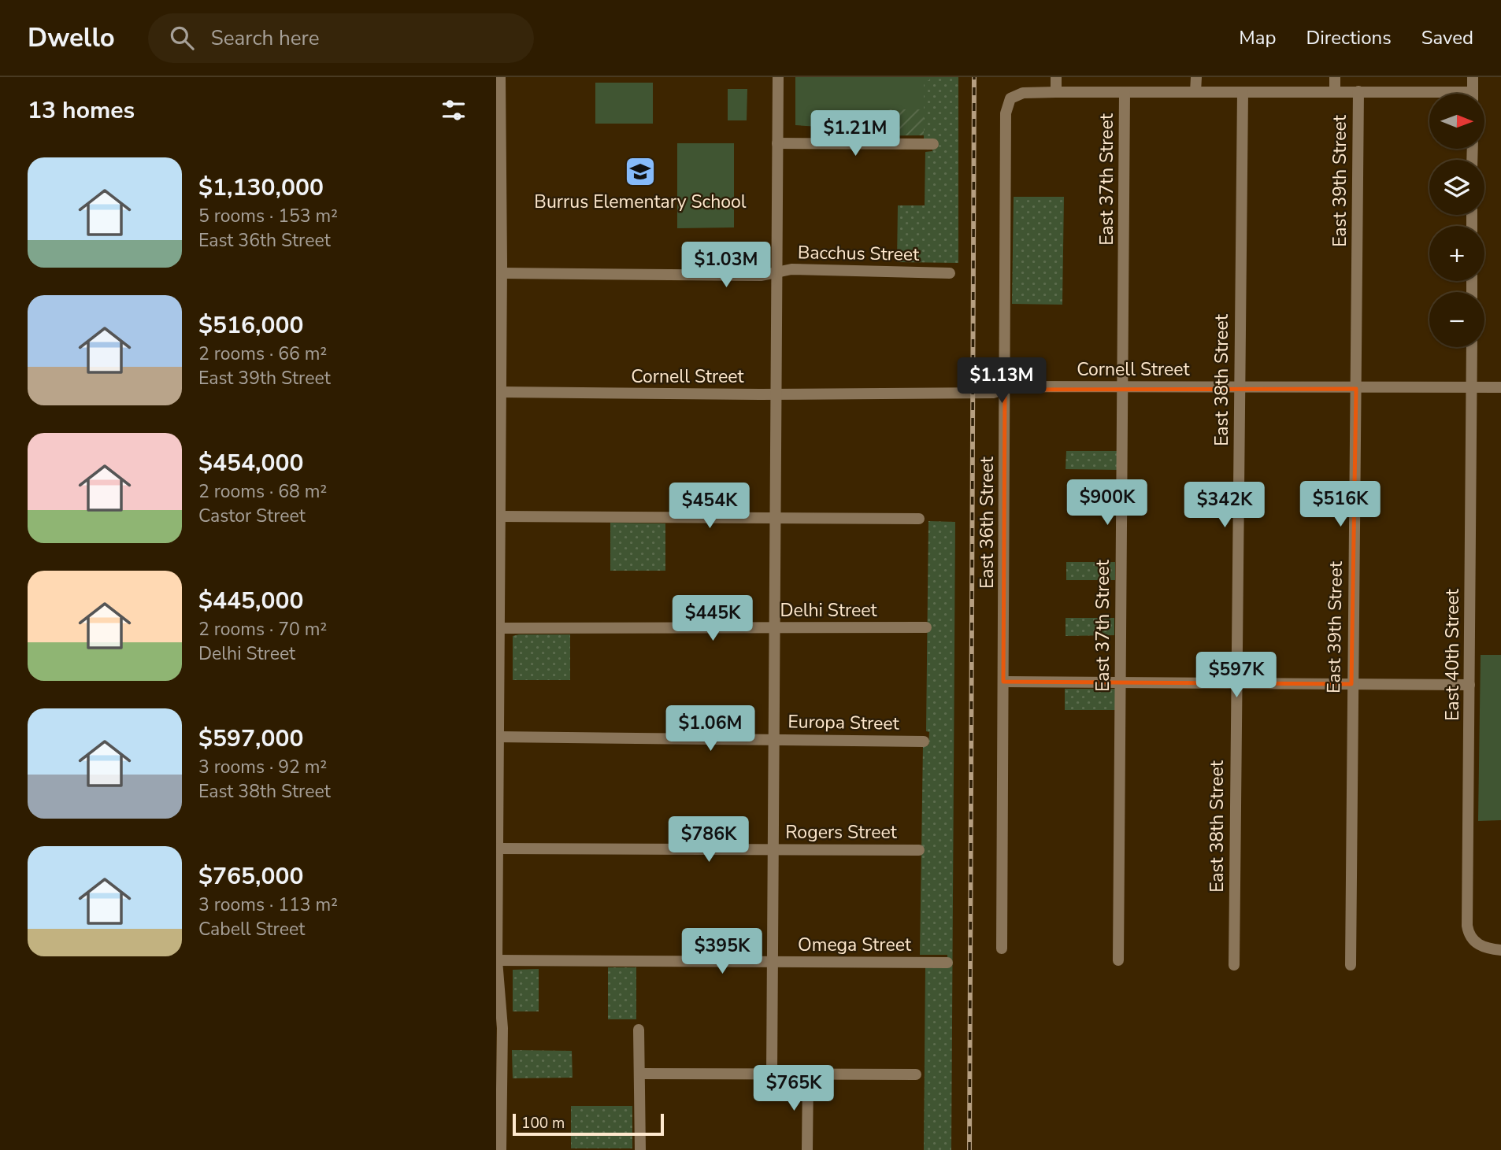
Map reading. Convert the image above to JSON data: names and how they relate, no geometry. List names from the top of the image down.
{
  "streets": {
    "street": [
      "East 37th Street",
      "East 39th Street",
      "Bacchus Street",
      "Cornell Street",
      "East 38th Street",
      "East 36th Street",
      "Delhi Street",
      "East 40th Street",
      "Europa Street",
      "Rogers Street",
      "Omega Street"
    ]
  },
  "crossings": [
    ["East 37th Street", "Cornell Street"],
    ["East 39th Street", "Cornell Street"],
    ["Cornell Street", "East 38th Street"],
    ["Cornell Street", "East 36th Street"],
    ["Cornell Street", "East 40th Street"]
  ],
  "places": {
    "school or university": ["Burrus Elementary School"]
  },
  "scale_bar": "100 m",
  "north": "right",
  "page": {
    "header": "Dwello",
    "search": "Search here",
    "nav": ["Map", "Directions", "Saved"],
    "heading": "13 homes",
    "map_buttons": ["+", "−"],
    "price": [
      "$1.21M",
      "$1.03M",
      "$1.13M",
      "$900K",
      "$516K",
      "$342K",
      "$454K",
      "$445K",
      "$597K",
      "$1.06M",
      "$786K",
      "$395K",
      "$765K"
    ],
    "list": [
      {
        "name": "$1,130,000",
        "note": "5 rooms · 153 m² · East 36th Street"
      },
      {
        "name": "$516,000",
        "note": "2 rooms · 66 m² · East 39th Street"
      },
      {
        "name": "$454,000",
        "note": "2 rooms · 68 m² · Castor Street"
      },
      {
        "name": "$445,000",
        "note": "2 rooms · 70 m² · Delhi Street"
      },
      {
        "name": "$597,000",
        "note": "3 rooms · 92 m² · East 38th Street"
      },
      {
        "name": "$765,000",
        "note": "3 rooms · 113 m² · Cabell Street"
      }
    ],
    "scale": "100 m"
  }
}
